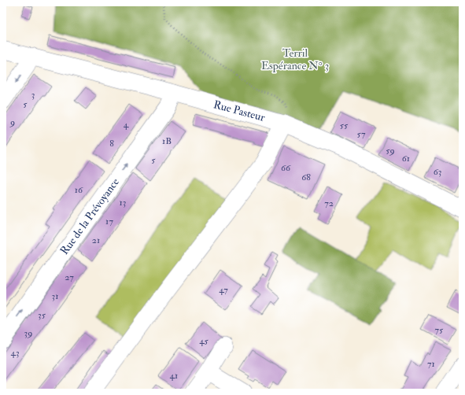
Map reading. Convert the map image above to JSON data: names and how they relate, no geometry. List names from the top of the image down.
{
  "streets": {
    "street": ["Rue Pasteur", "Rue de la Prévoyance"]
  },
  "crossings": [
    ["Rue Pasteur", "Rue de la Prévoyance"]
  ],
  "parks": ["Terril Espérance N° 3"],
  "house_numbers": [
    "3",
    "5",
    "9",
    "4",
    "55",
    "57",
    "1B",
    "8",
    "59",
    "61",
    "5",
    "66",
    "63",
    "68",
    "16",
    "13",
    "72",
    "17",
    "21",
    "27",
    "47",
    "31",
    "35",
    "75",
    "39",
    "45",
    "43",
    "71",
    "41"
  ]
}
